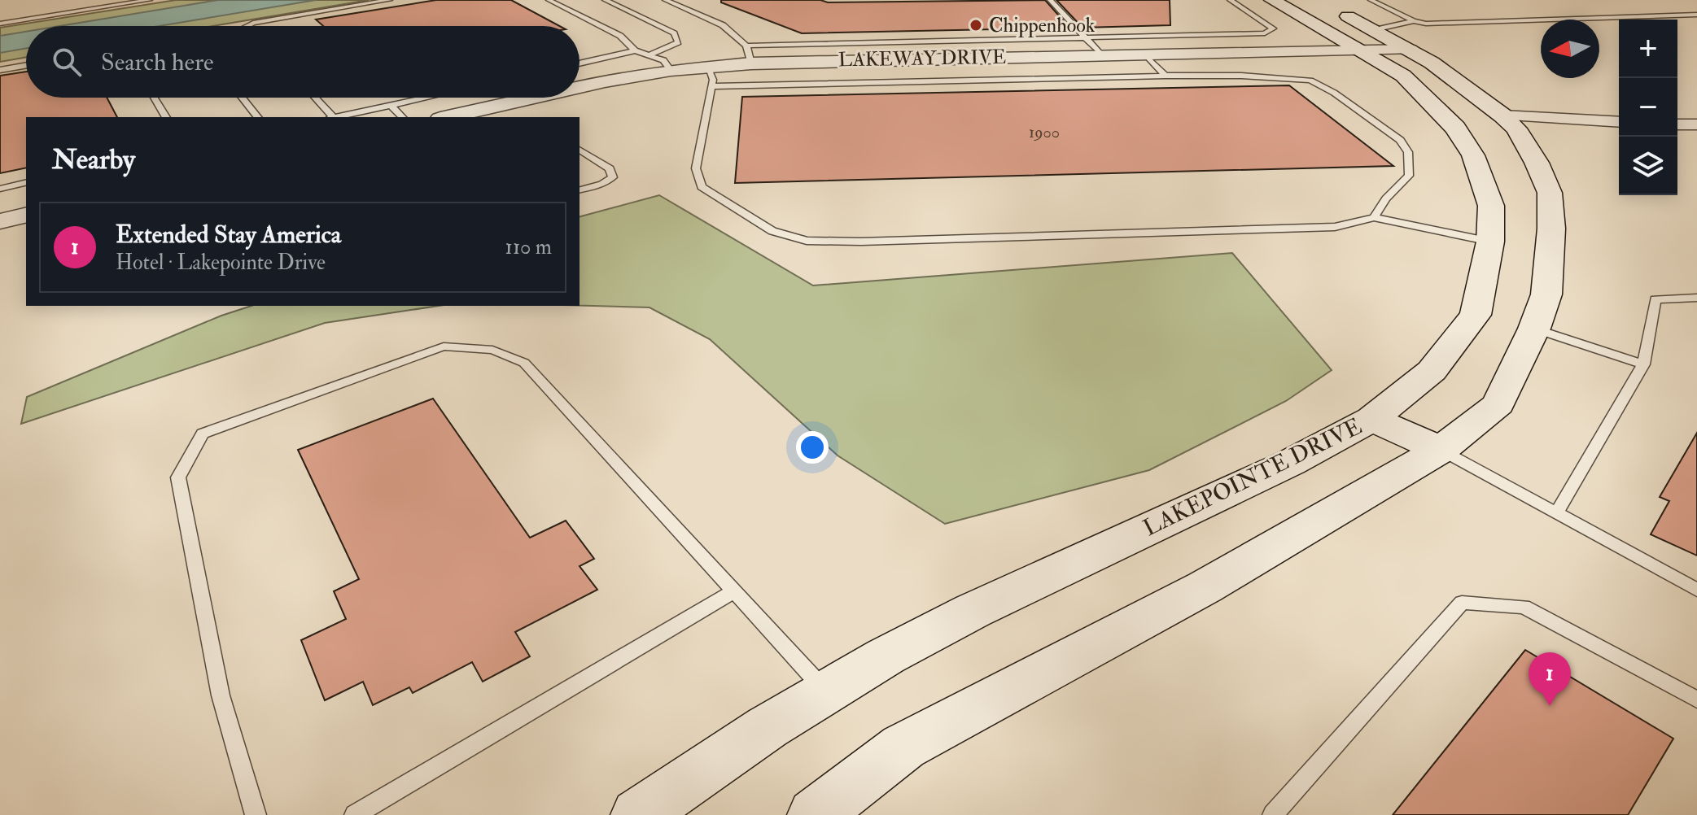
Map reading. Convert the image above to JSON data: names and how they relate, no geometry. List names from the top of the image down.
{
  "streets": {
    "main road": ["LAKEPOINTE DRIVE"],
    "street": ["LAKEWAY DRIVE"]
  },
  "crossings": [
    ["LAKEWAY DRIVE", "LAKEPOINTE DRIVE"]
  ],
  "places": ["Chippenhook"],
  "house_numbers": ["1900"],
  "north": "left",
  "page": {
    "map_buttons": ["+", "−"],
    "search": "Search here",
    "heading": "Nearby",
    "list": [
      {
        "mark": "1",
        "name": "Extended Stay America",
        "note": "Hotel · Lakepointe Drive",
        "value": "110 m"
      }
    ],
    "pins": "1"
  }
}
